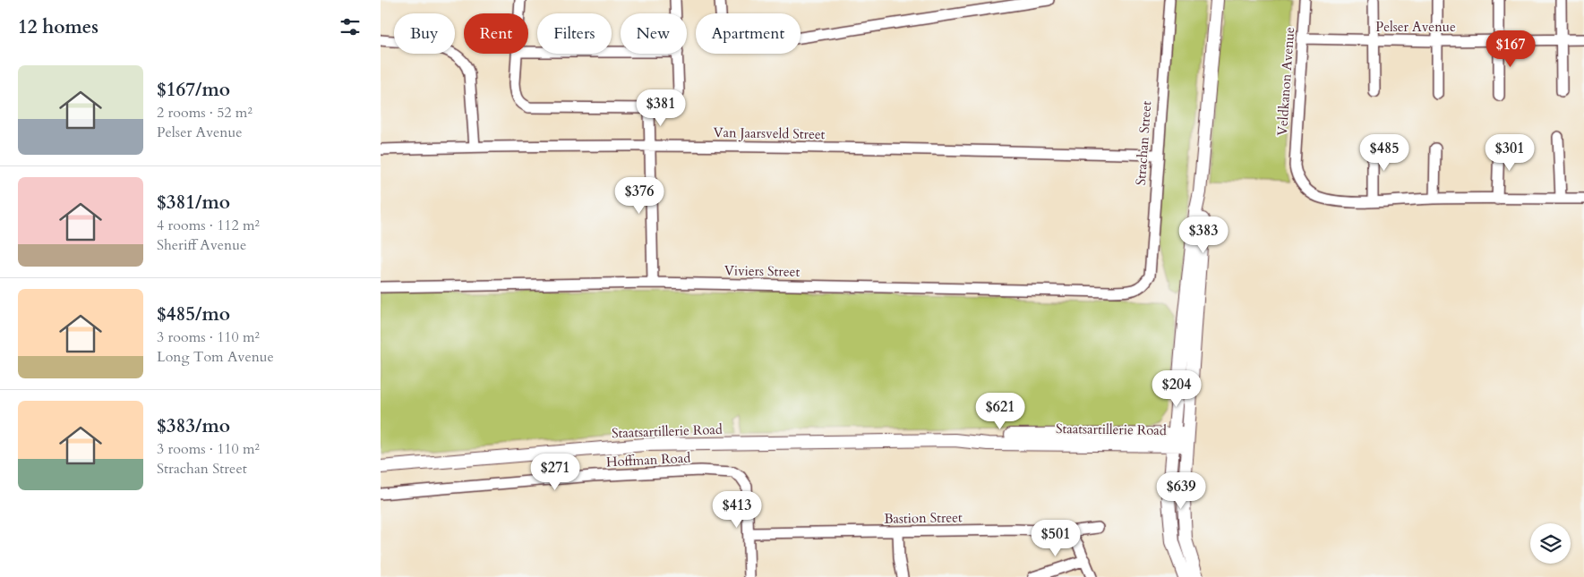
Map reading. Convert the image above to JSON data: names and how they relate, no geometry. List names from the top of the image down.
{
  "streets": {
    "street": [
      "Pelser Avenue",
      "Veldkanon Avenue",
      "Van Jaarsveld Street",
      "Strachan Street",
      "Viviers Street",
      "Staatsartillerie Road",
      "Hoffman Road",
      "Bastion Street"
    ]
  },
  "crossings": [
    ["Pelser Avenue", "Veldkanon Avenue"],
    ["Van Jaarsveld Street", "Strachan Street"],
    ["Strachan Street", "Viviers Street"],
    ["Hoffman Road", "Bastion Street"]
  ],
  "page": {
    "heading": "12 homes",
    "chip": [
      "Buy",
      "Rent",
      "Filters",
      "New",
      "Apartment"
    ],
    "price": [
      "$167",
      "$381",
      "$485",
      "$301",
      "$376",
      "$383",
      "$204",
      "$621",
      "$271",
      "$639",
      "$413",
      "$501"
    ],
    "list": [
      {
        "name": "$167/mo",
        "note": "2 rooms · 52 m² · Pelser Avenue"
      },
      {
        "name": "$381/mo",
        "note": "4 rooms · 112 m² · Sheriff Avenue"
      },
      {
        "name": "$485/mo",
        "note": "3 rooms · 110 m² · Long Tom Avenue"
      },
      {
        "name": "$383/mo",
        "note": "3 rooms · 110 m² · Strachan Street"
      }
    ]
  }
}
